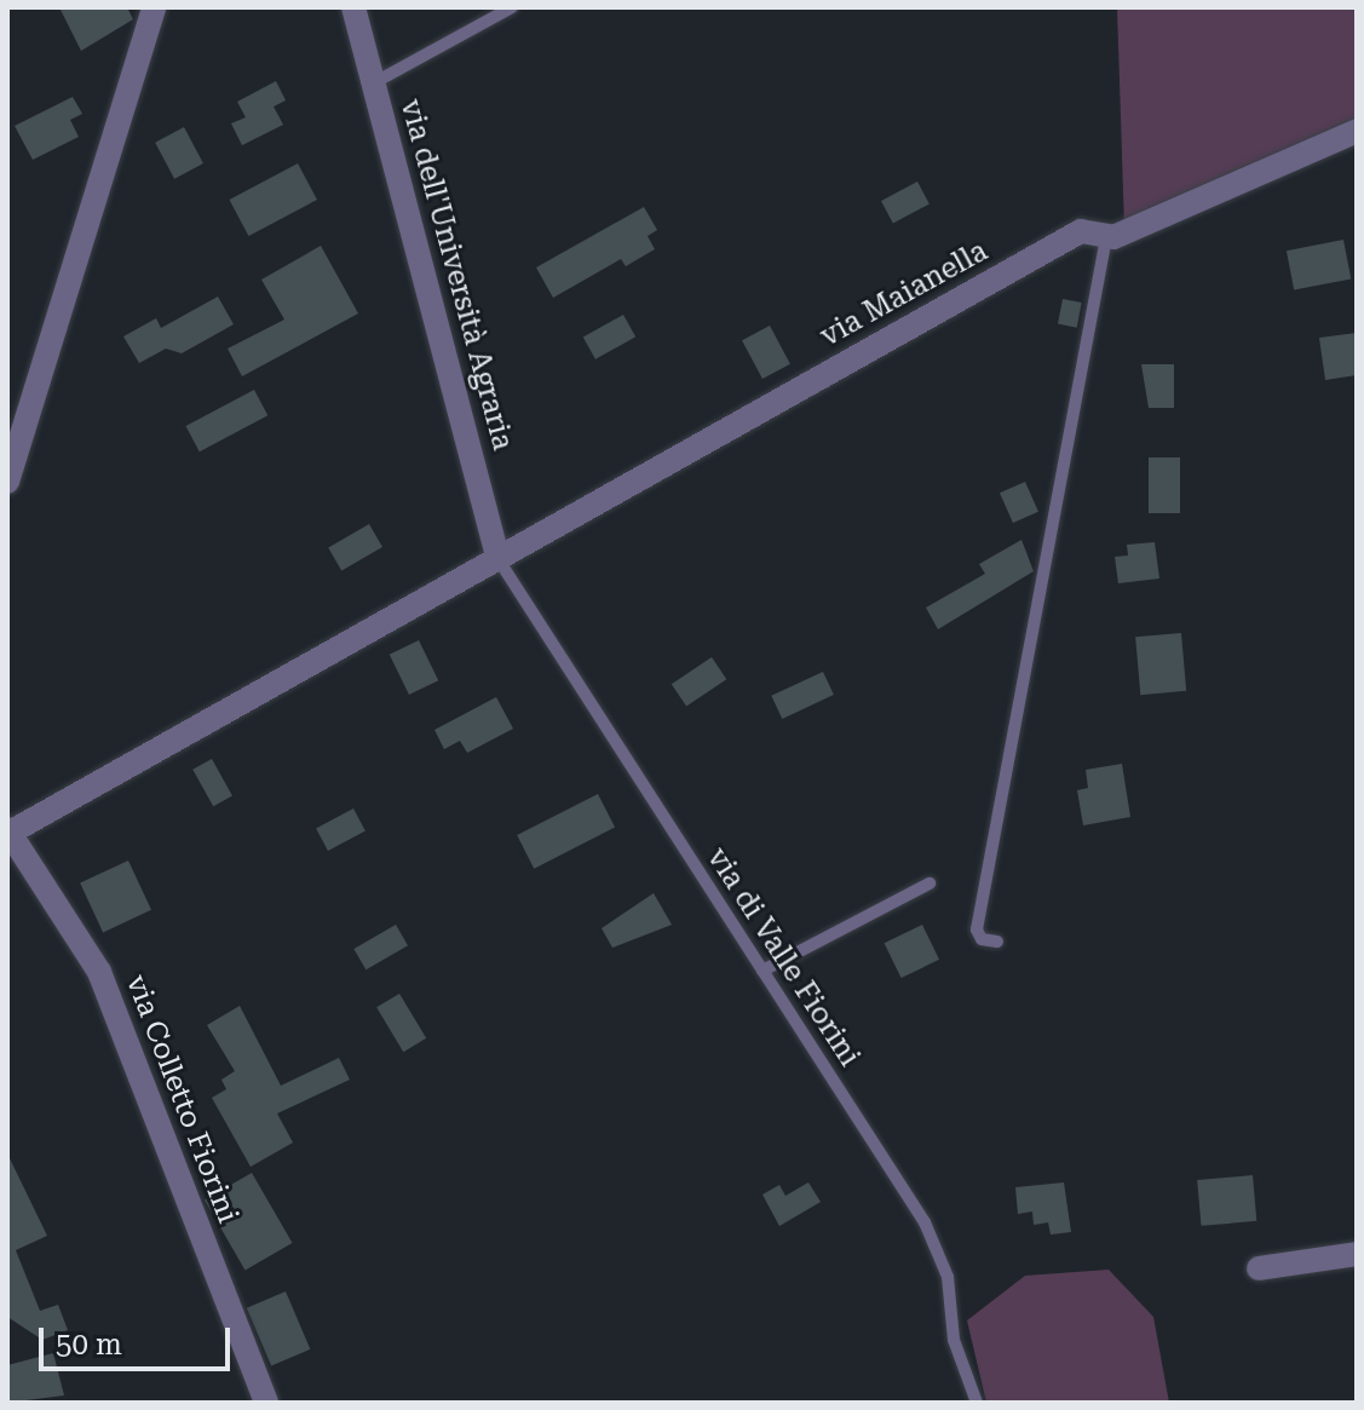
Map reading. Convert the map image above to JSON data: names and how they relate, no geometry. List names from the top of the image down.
{
  "streets": {
    "street": ["via dell'Università Agraria", "via Maianella", "via Colletto Fiorini"],
    "lane": ["via di Valle Fiorini"]
  },
  "crossings": [
    ["via dell'Università Agraria", "via Maianella"],
    ["via dell'Università Agraria", "via di Valle Fiorini"],
    ["via Maianella", "via di Valle Fiorini"],
    ["via Maianella", "via Colletto Fiorini"]
  ],
  "scale_bar": "50 m"
}
